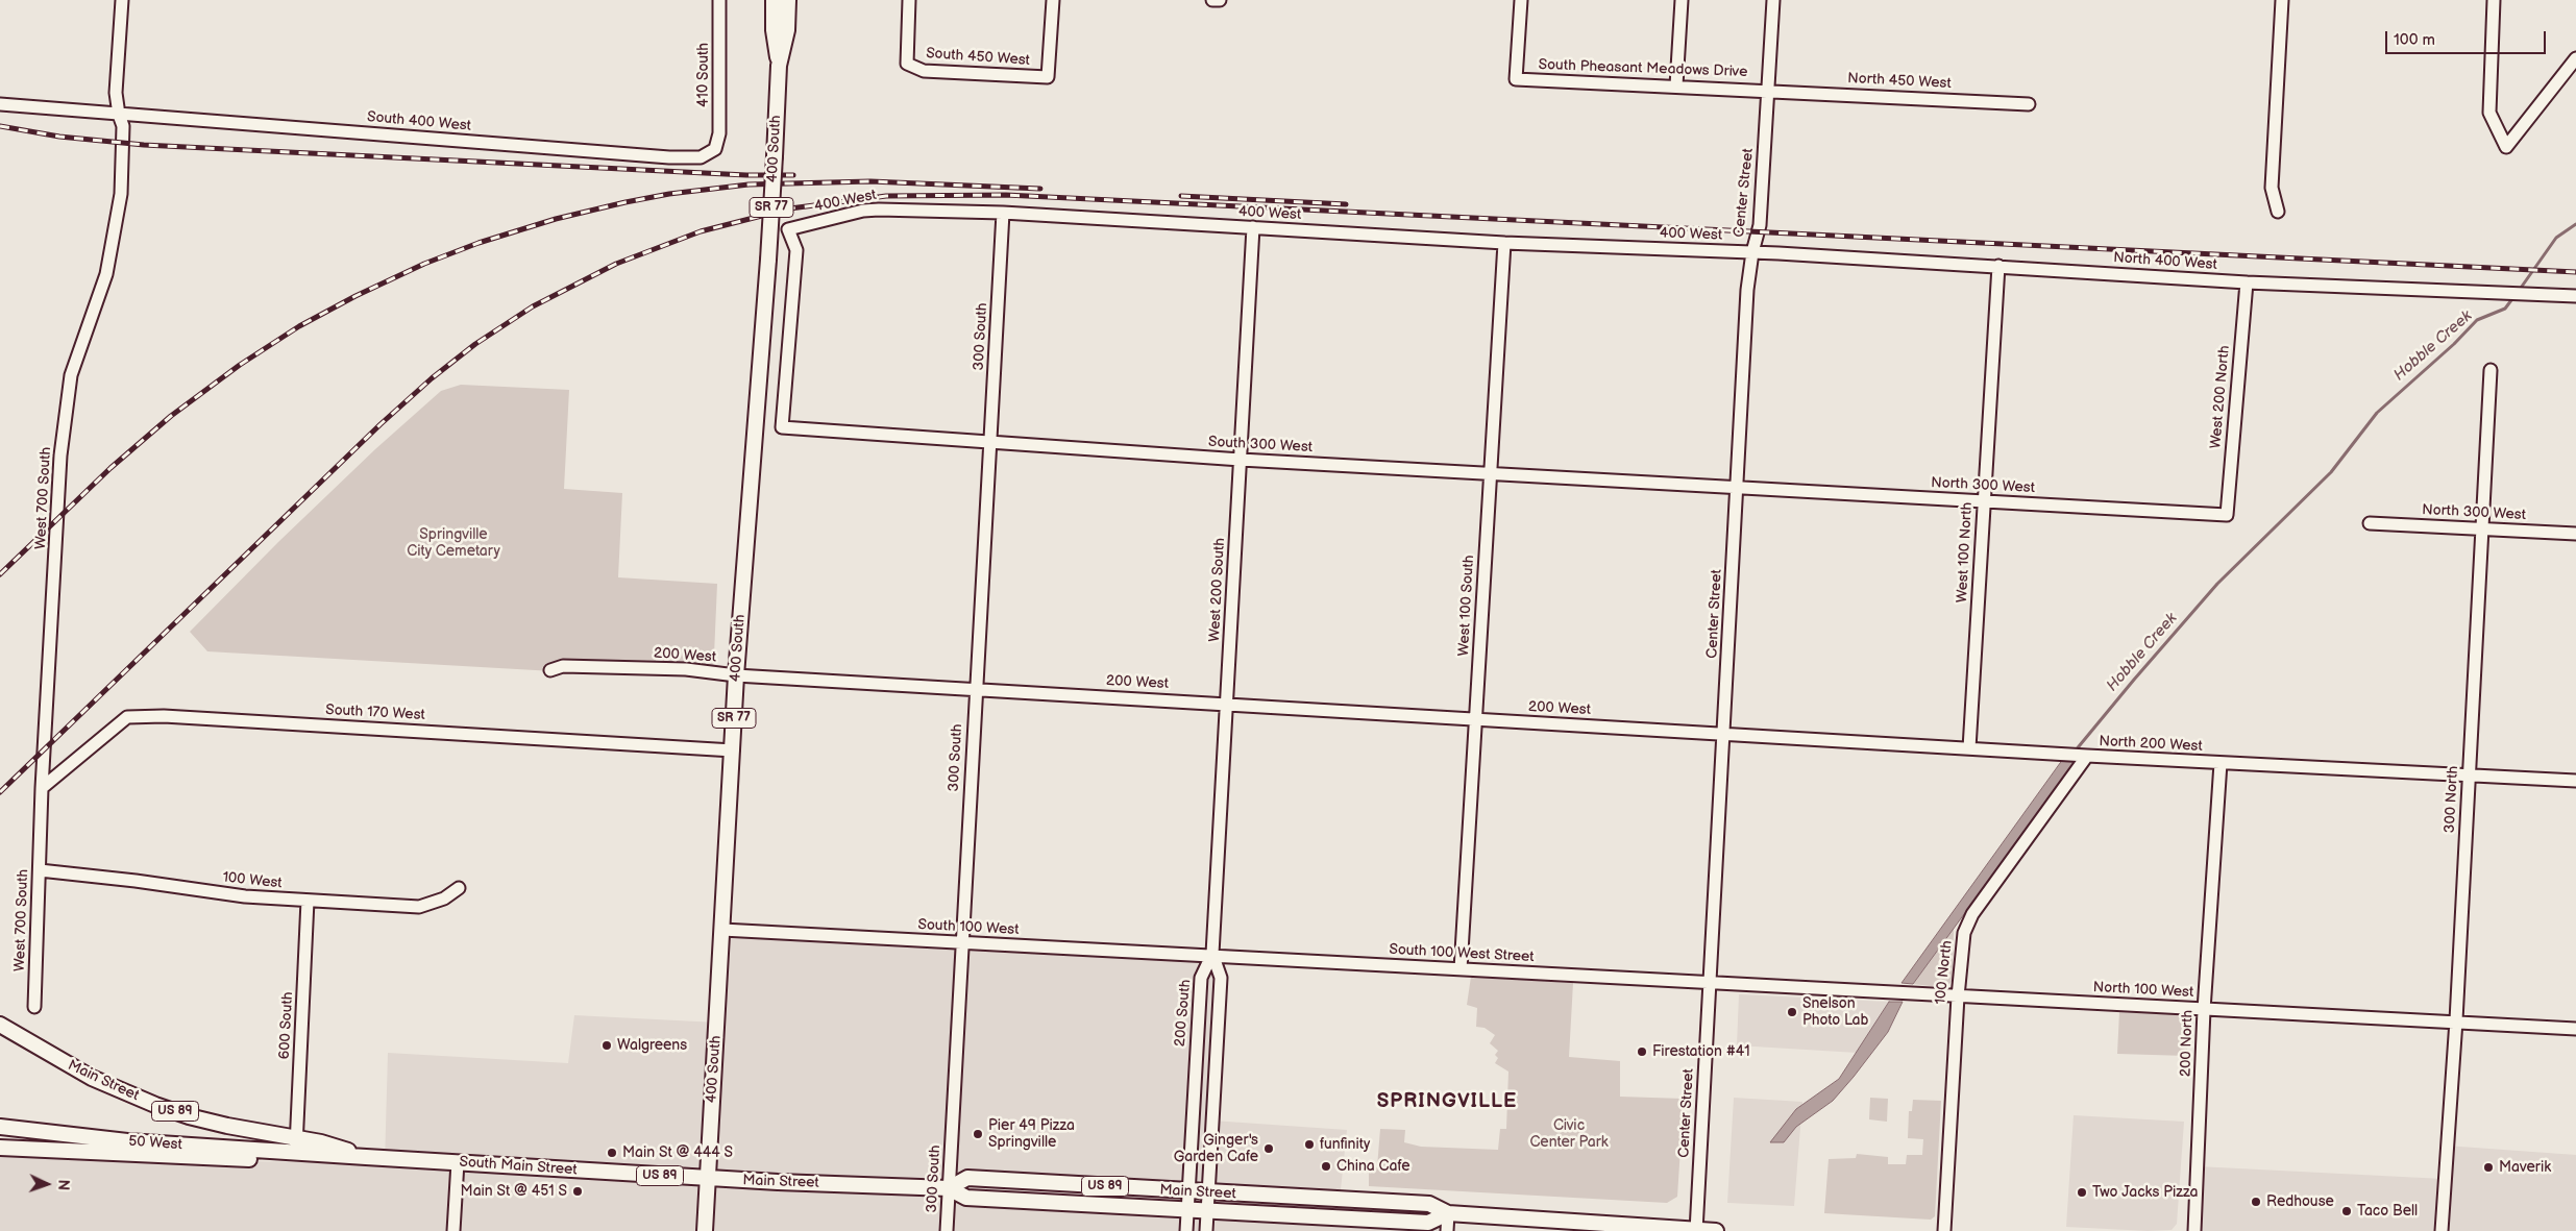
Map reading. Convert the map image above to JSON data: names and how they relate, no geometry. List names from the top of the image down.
{
  "streets": {
    "main road": [
      "400 South",
      "SR 77",
      "Main Street",
      "US 89",
      "50 West",
      "South Main Street"
    ],
    "street": [
      "South 450 West",
      "South Pheasant Meadows Drive",
      "410 South",
      "North 450 West",
      "South 400 West",
      "Center Street",
      "400 West",
      "North 400 West",
      "300 South",
      "West 200 North",
      "South 300 West",
      "North 300 West",
      "West 700 South",
      "West 100 North",
      "West 200 South",
      "West 100 South",
      "200 West",
      "South 170 West",
      "North 200 West",
      "300 North",
      "100 West",
      "South 100 West",
      "South 100 West Street",
      "100 North",
      "North 100 West",
      "200 South",
      "600 South",
      "200 North"
    ]
  },
  "crossings": [
    ["South Pheasant Meadows Drive", "North 450 West"],
    ["South Pheasant Meadows Drive", "Center Street"],
    ["410 South", "South 400 West"],
    ["North 450 West", "Center Street"],
    ["South 400 West", "West 700 South"],
    ["400 South", "200 West"],
    ["400 South", "South 170 West"],
    ["400 South", "South 100 West"],
    ["400 South", "Main Street"],
    ["Center Street", "400 West"],
    ["Center Street", "North 400 West"],
    ["Center Street", "South 300 West"],
    ["Center Street", "North 300 West"],
    ["Center Street", "200 West"],
    ["Center Street", "North 200 West"],
    ["Center Street", "South 100 West Street"],
    ["Center Street", "North 100 West"],
    ["Center Street", "Main Street"],
    ["400 West", "North 400 West"],
    ["400 West", "300 South"],
    ["400 West", "South 300 West"],
    ["400 West", "West 200 South"],
    ["400 West", "West 100 South"],
    ["North 400 West", "West 200 North"],
    ["North 400 West", "West 100 North"],
    ["300 South", "South 300 West"],
    ["300 South", "200 West"],
    ["300 South", "South 100 West"],
    ["300 South", "Main Street"],
    ["West 200 North", "North 300 West"],
    ["South 300 West", "North 300 West"],
    ["South 300 West", "West 200 South"],
    ["South 300 West", "West 100 South"],
    ["North 300 West", "West 100 North"],
    ["North 300 West", "300 North"],
    ["West 700 South", "South 170 West"],
    ["West 700 South", "100 West"],
    ["West 100 North", "North 200 West"],
    ["West 200 South", "200 West"],
    ["West 200 South", "South 100 West"],
    ["West 200 South", "South 100 West Street"],
    ["West 200 South", "200 South"],
    ["West 100 South", "200 West"],
    ["West 100 South", "South 100 West Street"],
    ["200 West", "North 200 West"],
    ["North 200 West", "300 North"],
    ["North 200 West", "100 North"],
    ["North 200 West", "200 North"],
    ["300 North", "North 100 West"],
    ["100 West", "600 South"],
    ["South 100 West", "South 100 West Street"],
    ["South 100 West", "200 South"],
    ["South 100 West Street", "North 100 West"],
    ["South 100 West Street", "200 South"],
    ["100 North", "North 100 West"],
    ["North 100 West", "200 North"],
    ["200 South", "Main Street"],
    ["600 South", "Main Street"],
    ["600 South", "50 West"],
    ["Main Street", "50 West"],
    ["Main Street", "South Main Street"]
  ],
  "districts": ["SPRINGVILLE"],
  "water": ["Hobble Creek"],
  "parks": ["Springville City Cemetary", "Civic Center Park"],
  "places": [
    "Snelson Photo Lab",
    "Walgreens",
    "Firestation #41",
    "Pier 49 Pizza Springville",
    "funfinity",
    "Ginger's Garden Cafe",
    "Main St @ 444 S",
    "China Cafe",
    "Maverik",
    "Main St @ 451 S",
    "Two Jacks Pizza",
    "Redhouse",
    "Taco Bell"
  ],
  "scale_bar": "100 m",
  "north": "right"
}
